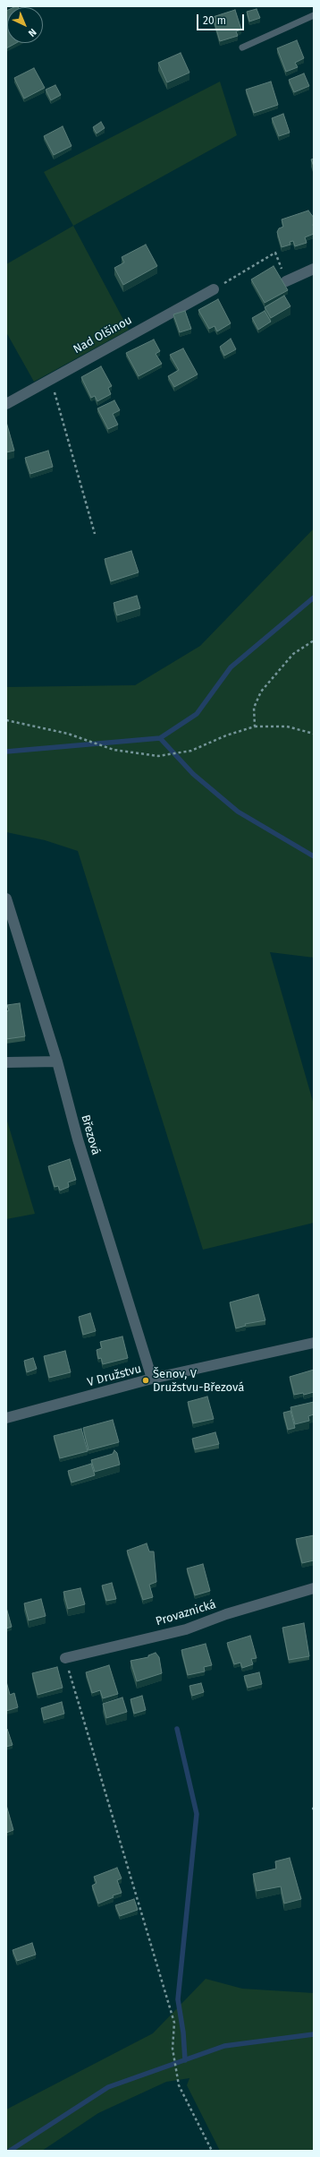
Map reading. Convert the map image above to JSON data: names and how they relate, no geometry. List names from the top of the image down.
{
  "streets": {
    "street": [
      "Nad Olšinou",
      "Březová",
      "V Družstvu",
      "Provaznická"
    ]
  },
  "crossings": [
    ["Březová", "V Družstvu"]
  ],
  "places": ["Šenov, V Družstvu-Březová"],
  "scale_bar": "20 m",
  "north": "bottom right"
}
